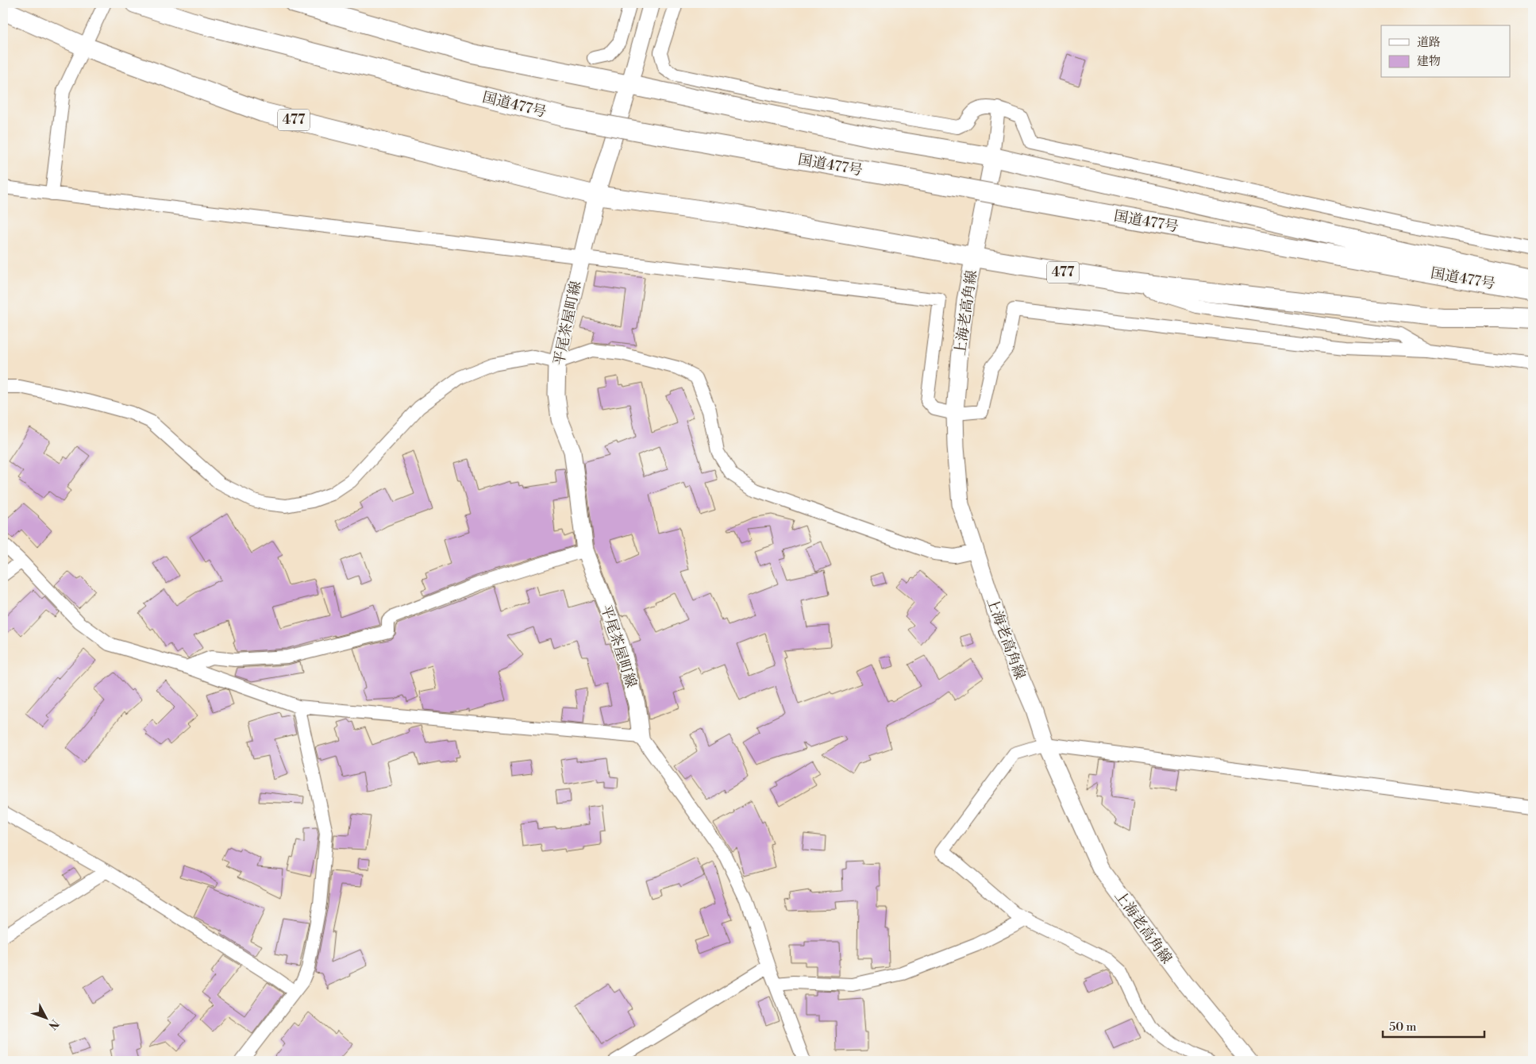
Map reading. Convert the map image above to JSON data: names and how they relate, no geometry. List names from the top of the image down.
{
  "streets": {
    "highway": ["国道477号", "477"],
    "main road": ["上海老高角線", "平尾茶屋町線"]
  },
  "crossings": [
    ["477", "上海老高角線"],
    ["477", "平尾茶屋町線"]
  ],
  "legend": ["道路", "建物"],
  "scale_bar": "50 m",
  "north": "bottom right"
}
